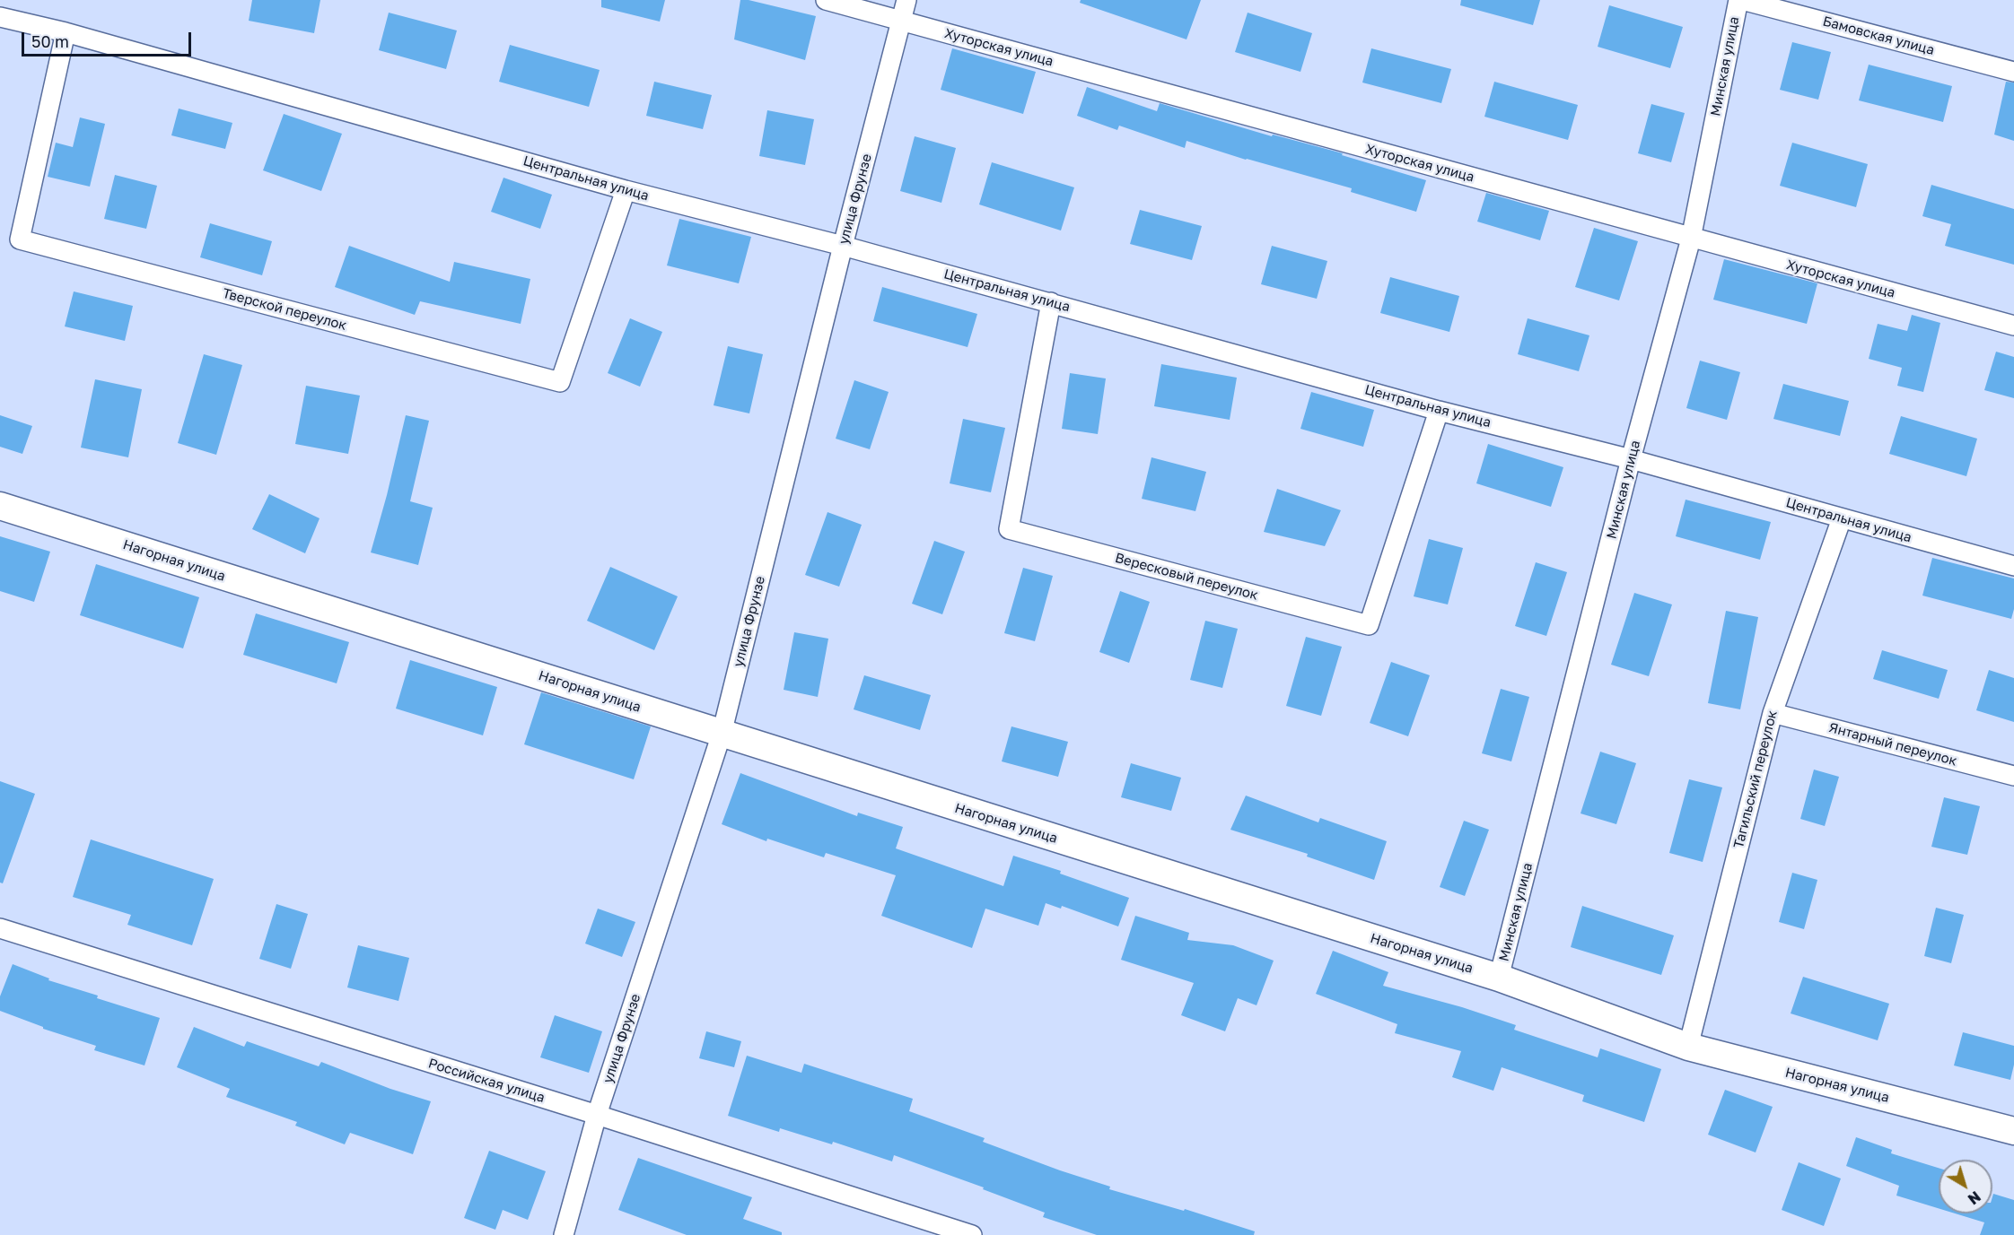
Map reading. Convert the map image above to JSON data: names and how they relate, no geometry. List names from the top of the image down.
{
  "streets": {
    "street": [
      "Бамовская улица",
      "Хуторская улица",
      "Минская улица",
      "Центральная улица",
      "улица Фрунзе",
      "Тверской переулок",
      "Нагорная улица",
      "Вересковый переулок",
      "Янтарный переулок",
      "Тагильский переулок",
      "Российская улица"
    ]
  },
  "crossings": [
    ["Хуторская улица", "Минская улица"],
    ["Хуторская улица", "улица Фрунзе"],
    ["Минская улица", "Центральная улица"],
    ["Минская улица", "Нагорная улица"],
    ["Центральная улица", "улица Фрунзе"],
    ["Центральная улица", "Тверской переулок"],
    ["Центральная улица", "Вересковый переулок"],
    ["Центральная улица", "Тагильский переулок"],
    ["улица Фрунзе", "Нагорная улица"],
    ["улица Фрунзе", "Российская улица"],
    ["Нагорная улица", "Тагильский переулок"],
    ["Янтарный переулок", "Тагильский переулок"]
  ],
  "scale_bar": "50 m",
  "north": "bottom right"
}
